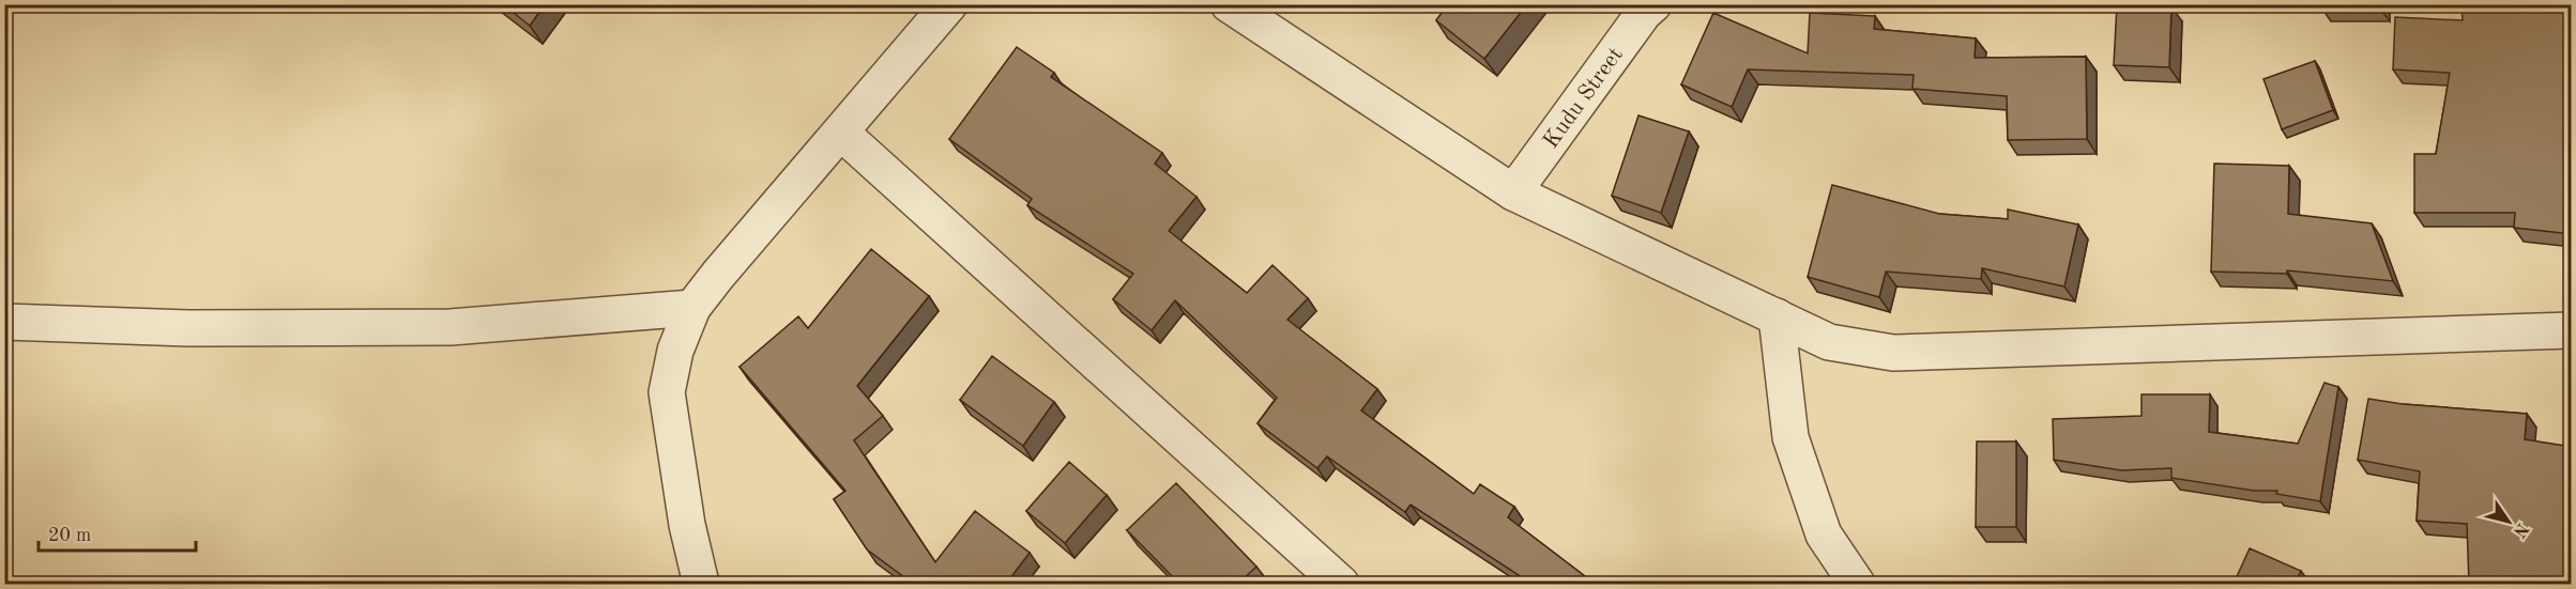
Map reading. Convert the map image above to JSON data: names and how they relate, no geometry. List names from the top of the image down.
{
  "streets": {
    "street": ["Kudu Street"]
  },
  "scale_bar": "20 m",
  "north": "bottom right"
}
